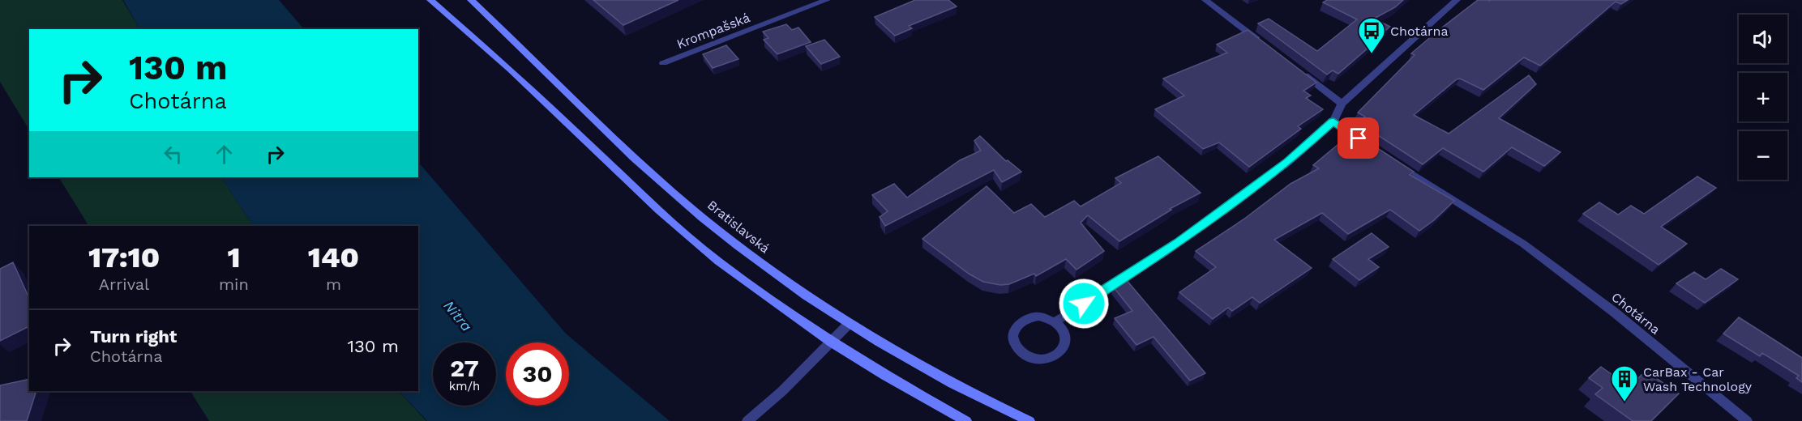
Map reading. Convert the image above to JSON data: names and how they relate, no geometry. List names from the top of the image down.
{
  "streets": {
    "main road": ["Bratislavská"],
    "street": ["Krompašská", "Chotárna"]
  },
  "water": ["Nitra"],
  "places": {
    "bus stop": ["Chotárna"],
    "building": ["CarBax - Car Wash Technology"]
  },
  "page": {
    "map_buttons": ["+", "−"],
    "turn": ["130 m", "Chotárna"],
    "eta": [
      "17:10",
      "Arrival",
      "1",
      "min",
      "140",
      "m"
    ],
    "list": [
      {
        "name": "Turn right",
        "note": "Chotárna",
        "value": "130 m"
      }
    ],
    "speed": "27 km/h",
    "limit": "30"
  }
}
